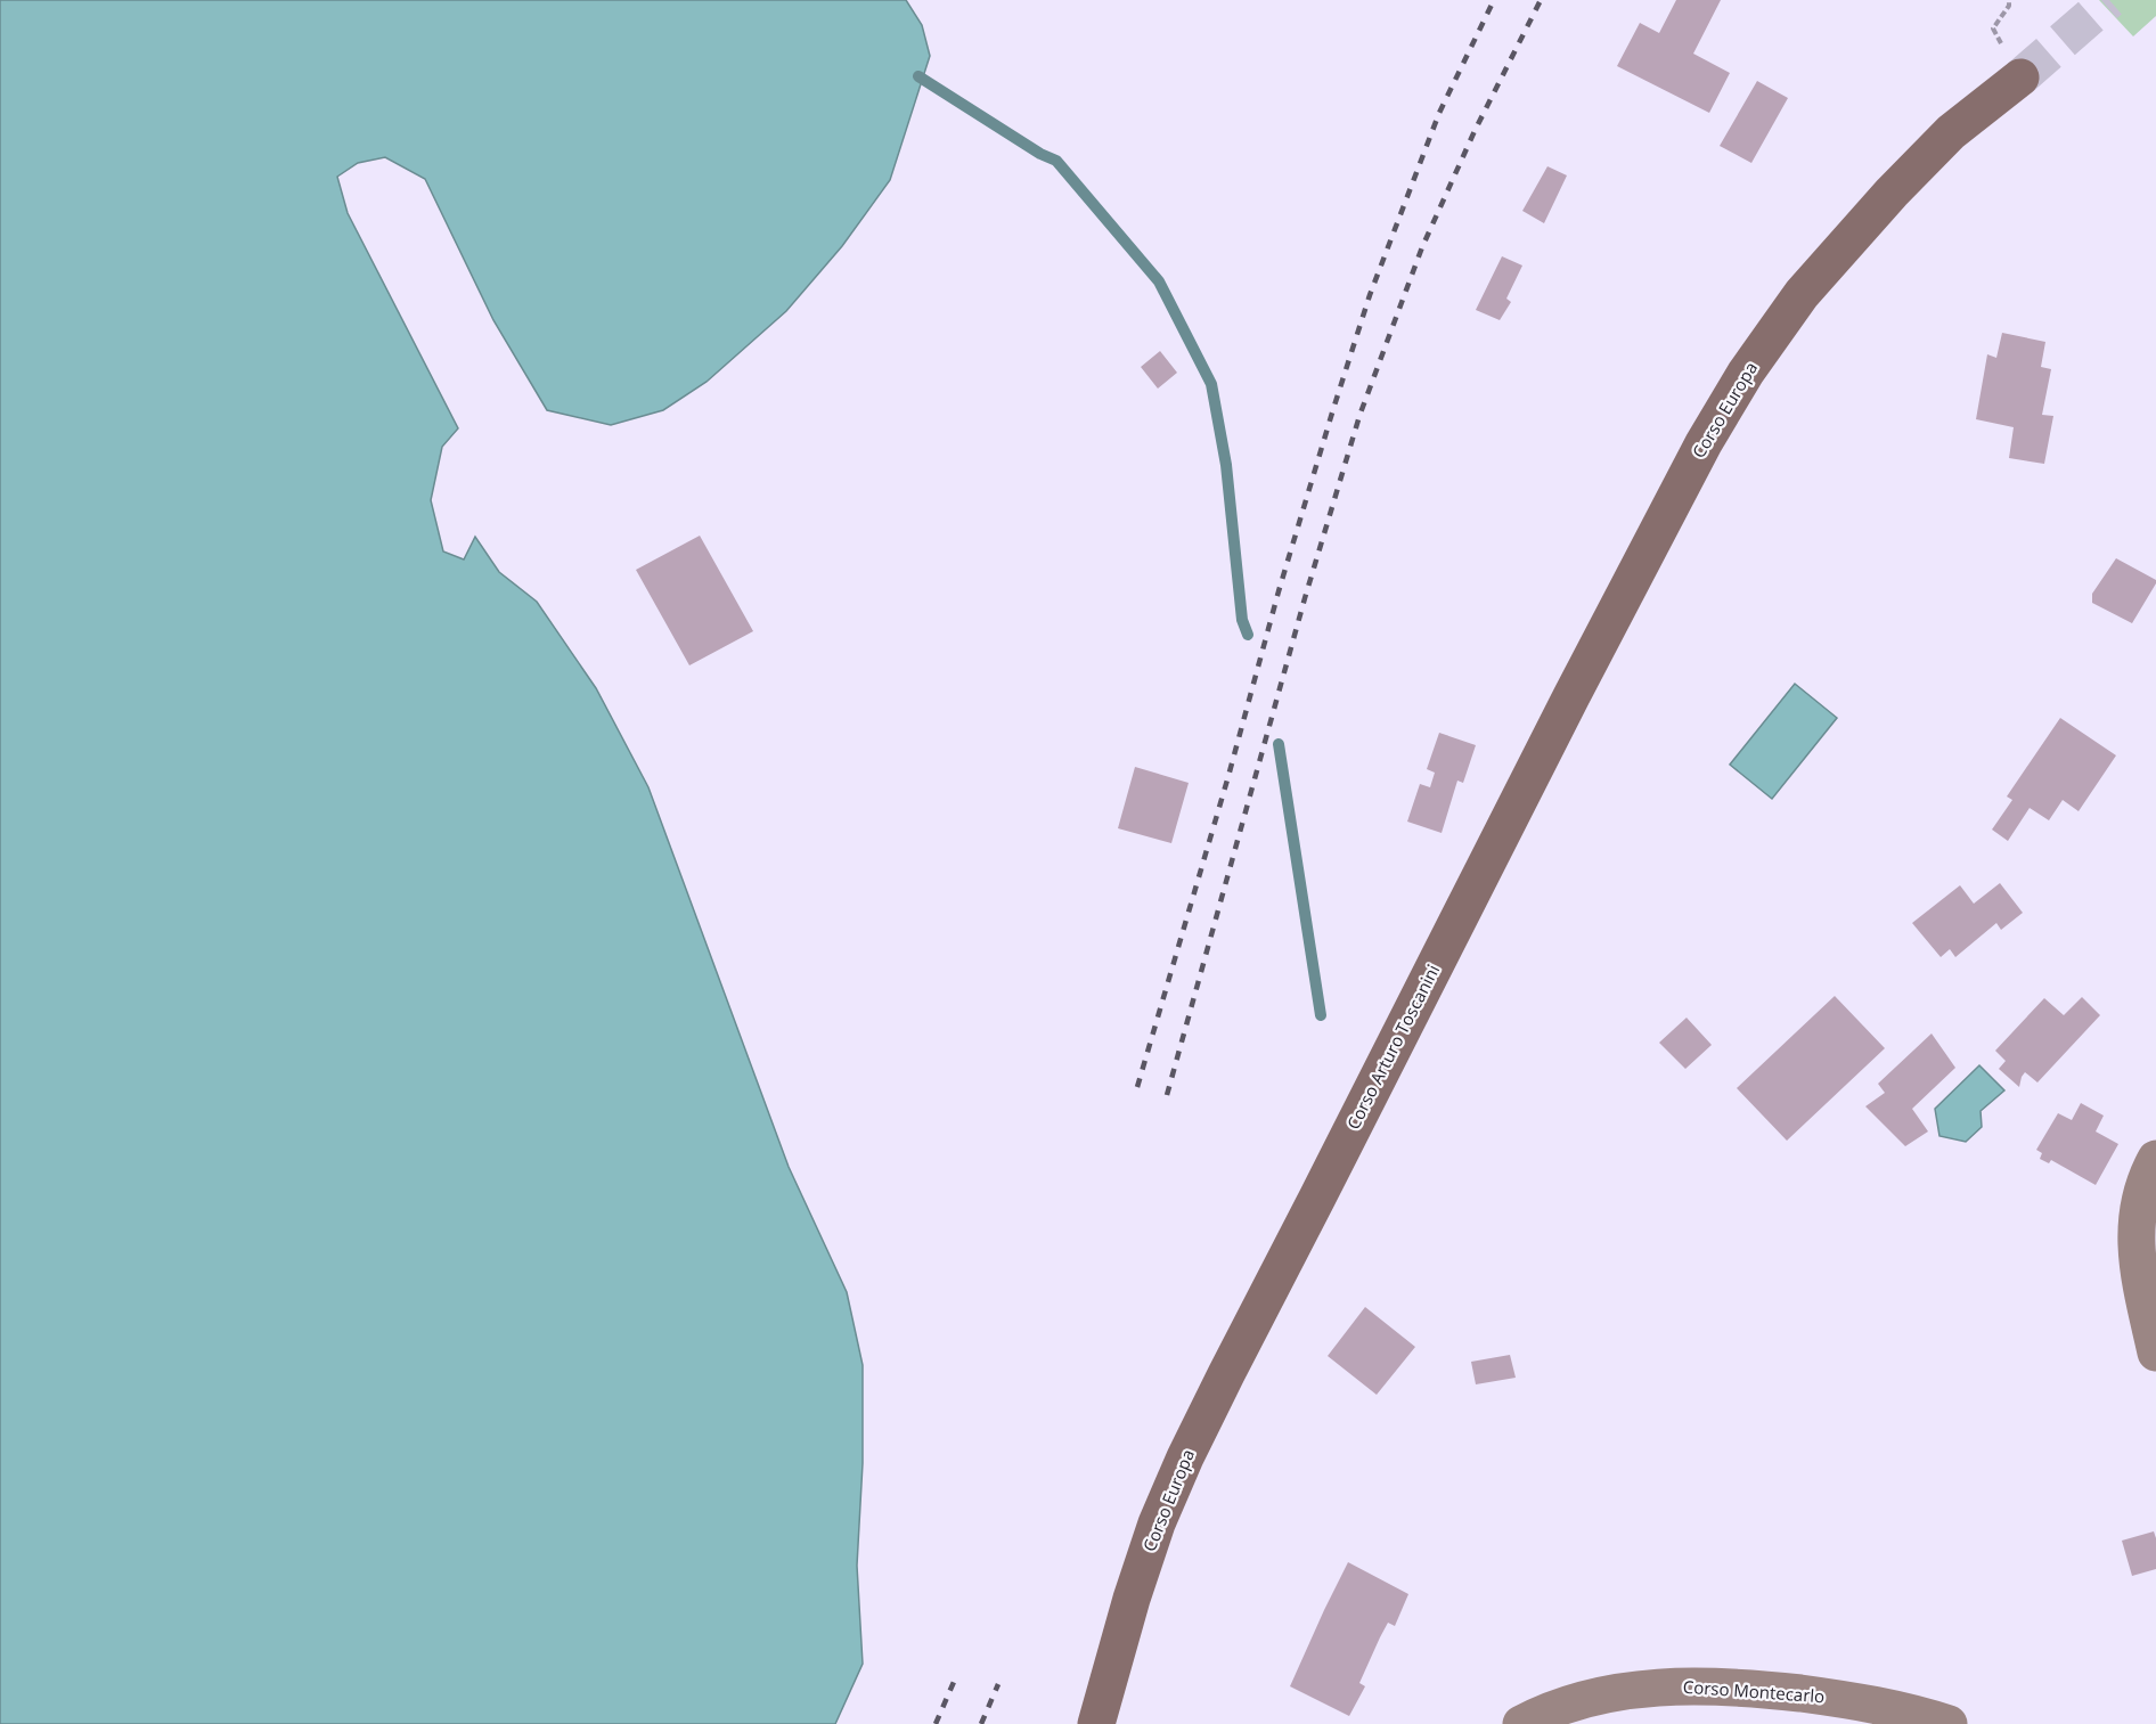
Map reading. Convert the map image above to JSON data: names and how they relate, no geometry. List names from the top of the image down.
{
  "streets": {
    "main road": ["Corso Europa", "Corso Arturo Toscanini", "Corso Montecarlo"]
  },
  "crossings": [
    ["Corso Europa", "Corso Arturo Toscanini"]
  ]
}
